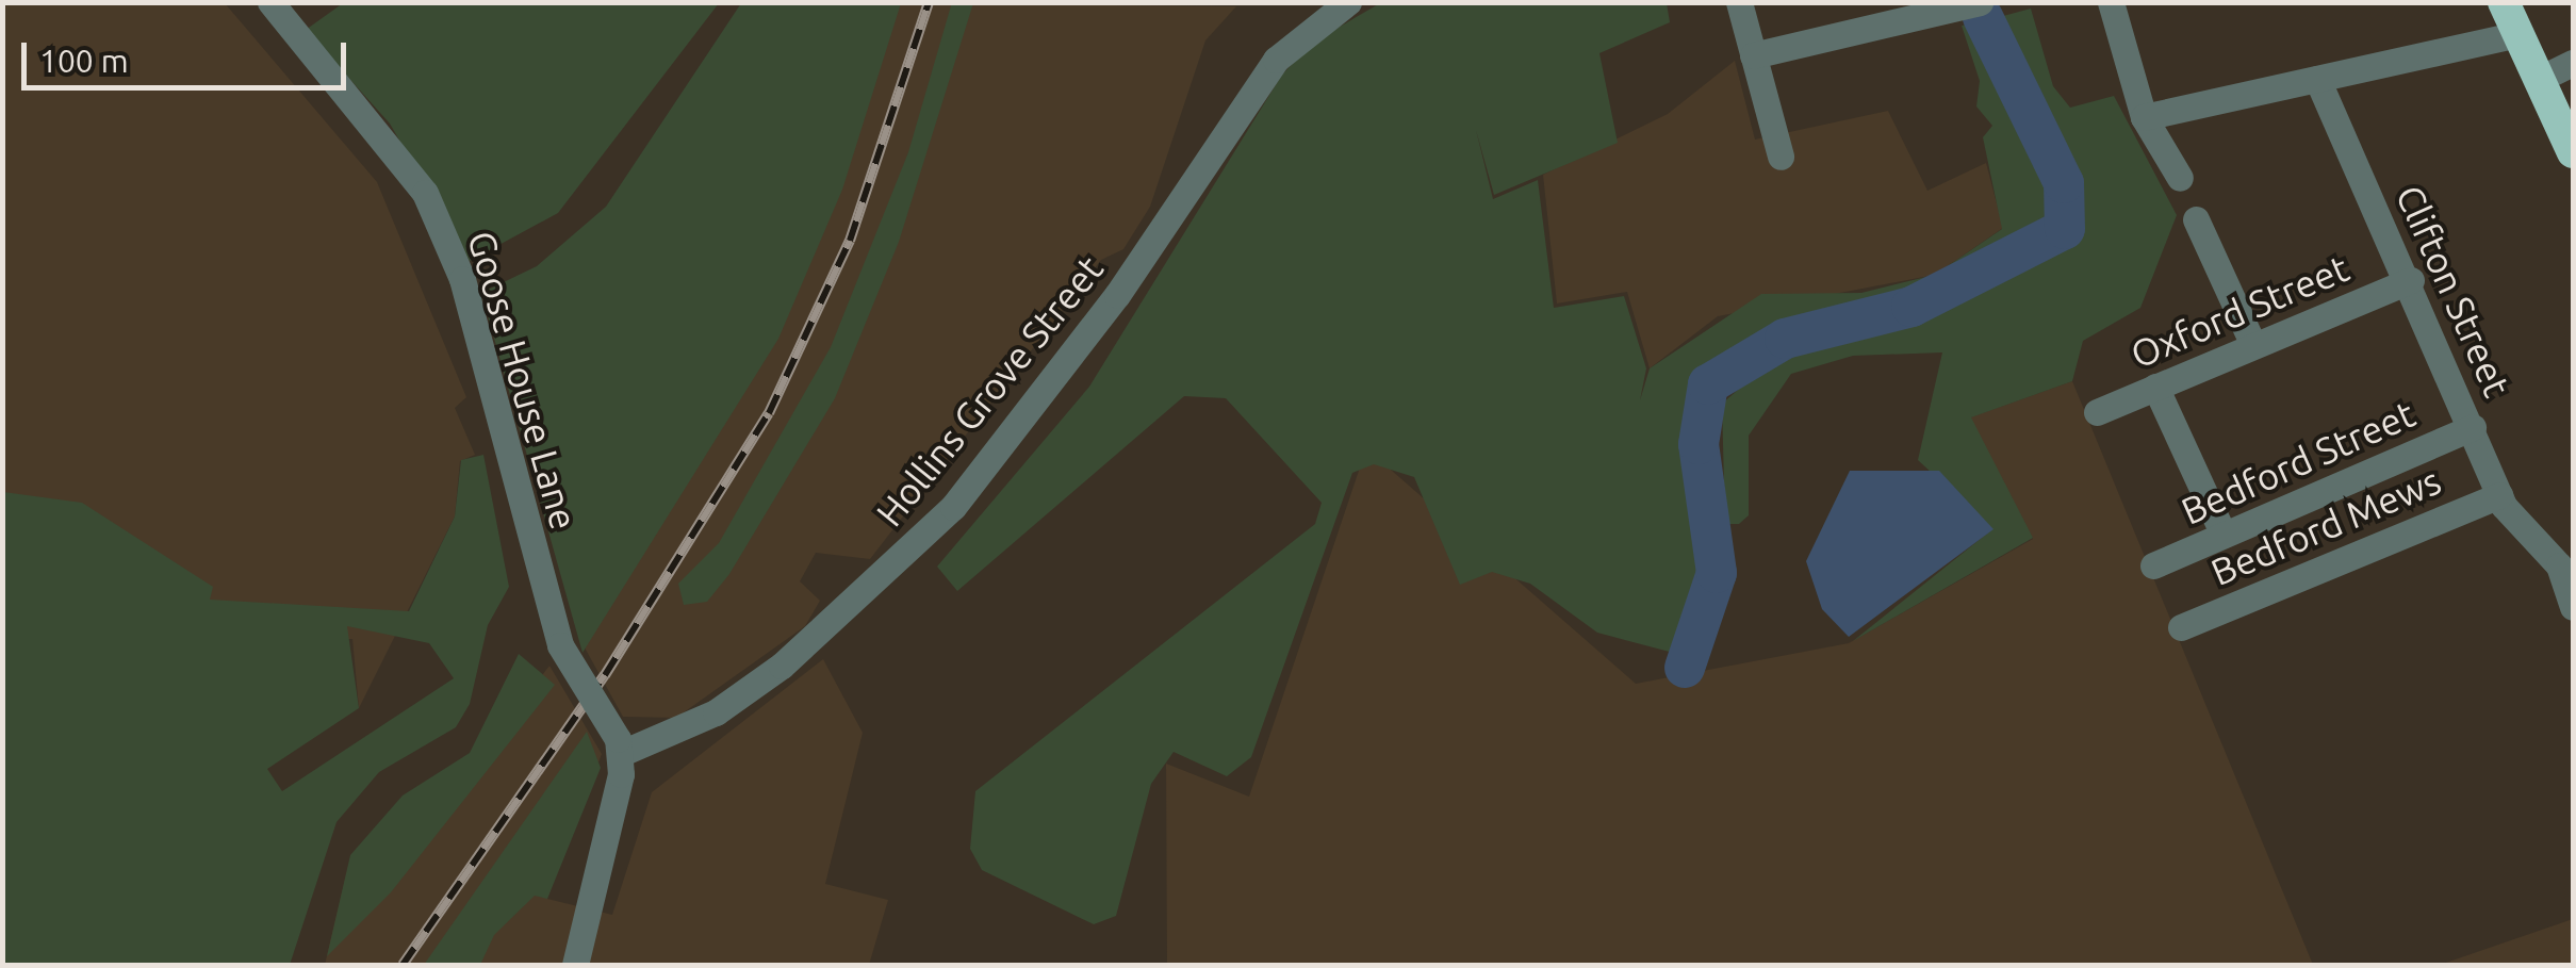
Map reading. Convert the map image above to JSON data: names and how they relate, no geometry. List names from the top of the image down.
{
  "streets": {
    "street": [
      "Clifton Street",
      "Oxford Street",
      "Goose House Lane",
      "Hollins Grove Street",
      "Bedford Street",
      "Bedford Mews"
    ]
  },
  "crossings": [
    ["Clifton Street", "Oxford Street"],
    ["Clifton Street", "Bedford Street"],
    ["Clifton Street", "Bedford Mews"],
    ["Goose House Lane", "Hollins Grove Street"]
  ],
  "scale_bar": "100 m"
}
